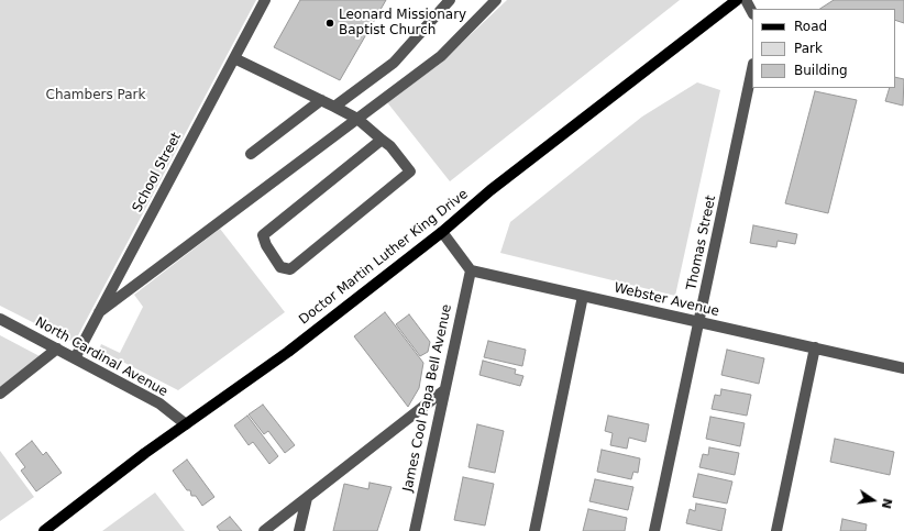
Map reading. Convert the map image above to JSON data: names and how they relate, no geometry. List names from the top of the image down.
{
  "streets": {
    "main road": ["Doctor Martin Luther King Drive"],
    "street": [
      "School Street",
      "Thomas Street",
      "Webster Avenue",
      "North Cardinal Avenue",
      "James Cool Papa Bell Avenue"
    ]
  },
  "crossings": [
    ["School Street", "North Cardinal Avenue"],
    ["Thomas Street", "Webster Avenue"],
    ["Doctor Martin Luther King Drive", "North Cardinal Avenue"],
    ["Webster Avenue", "James Cool Papa Bell Avenue"]
  ],
  "parks": ["Chambers Park"],
  "places": ["Leonard Missionary Baptist Church"],
  "legend": ["Road", "Park", "Building"],
  "north": "right"
}
